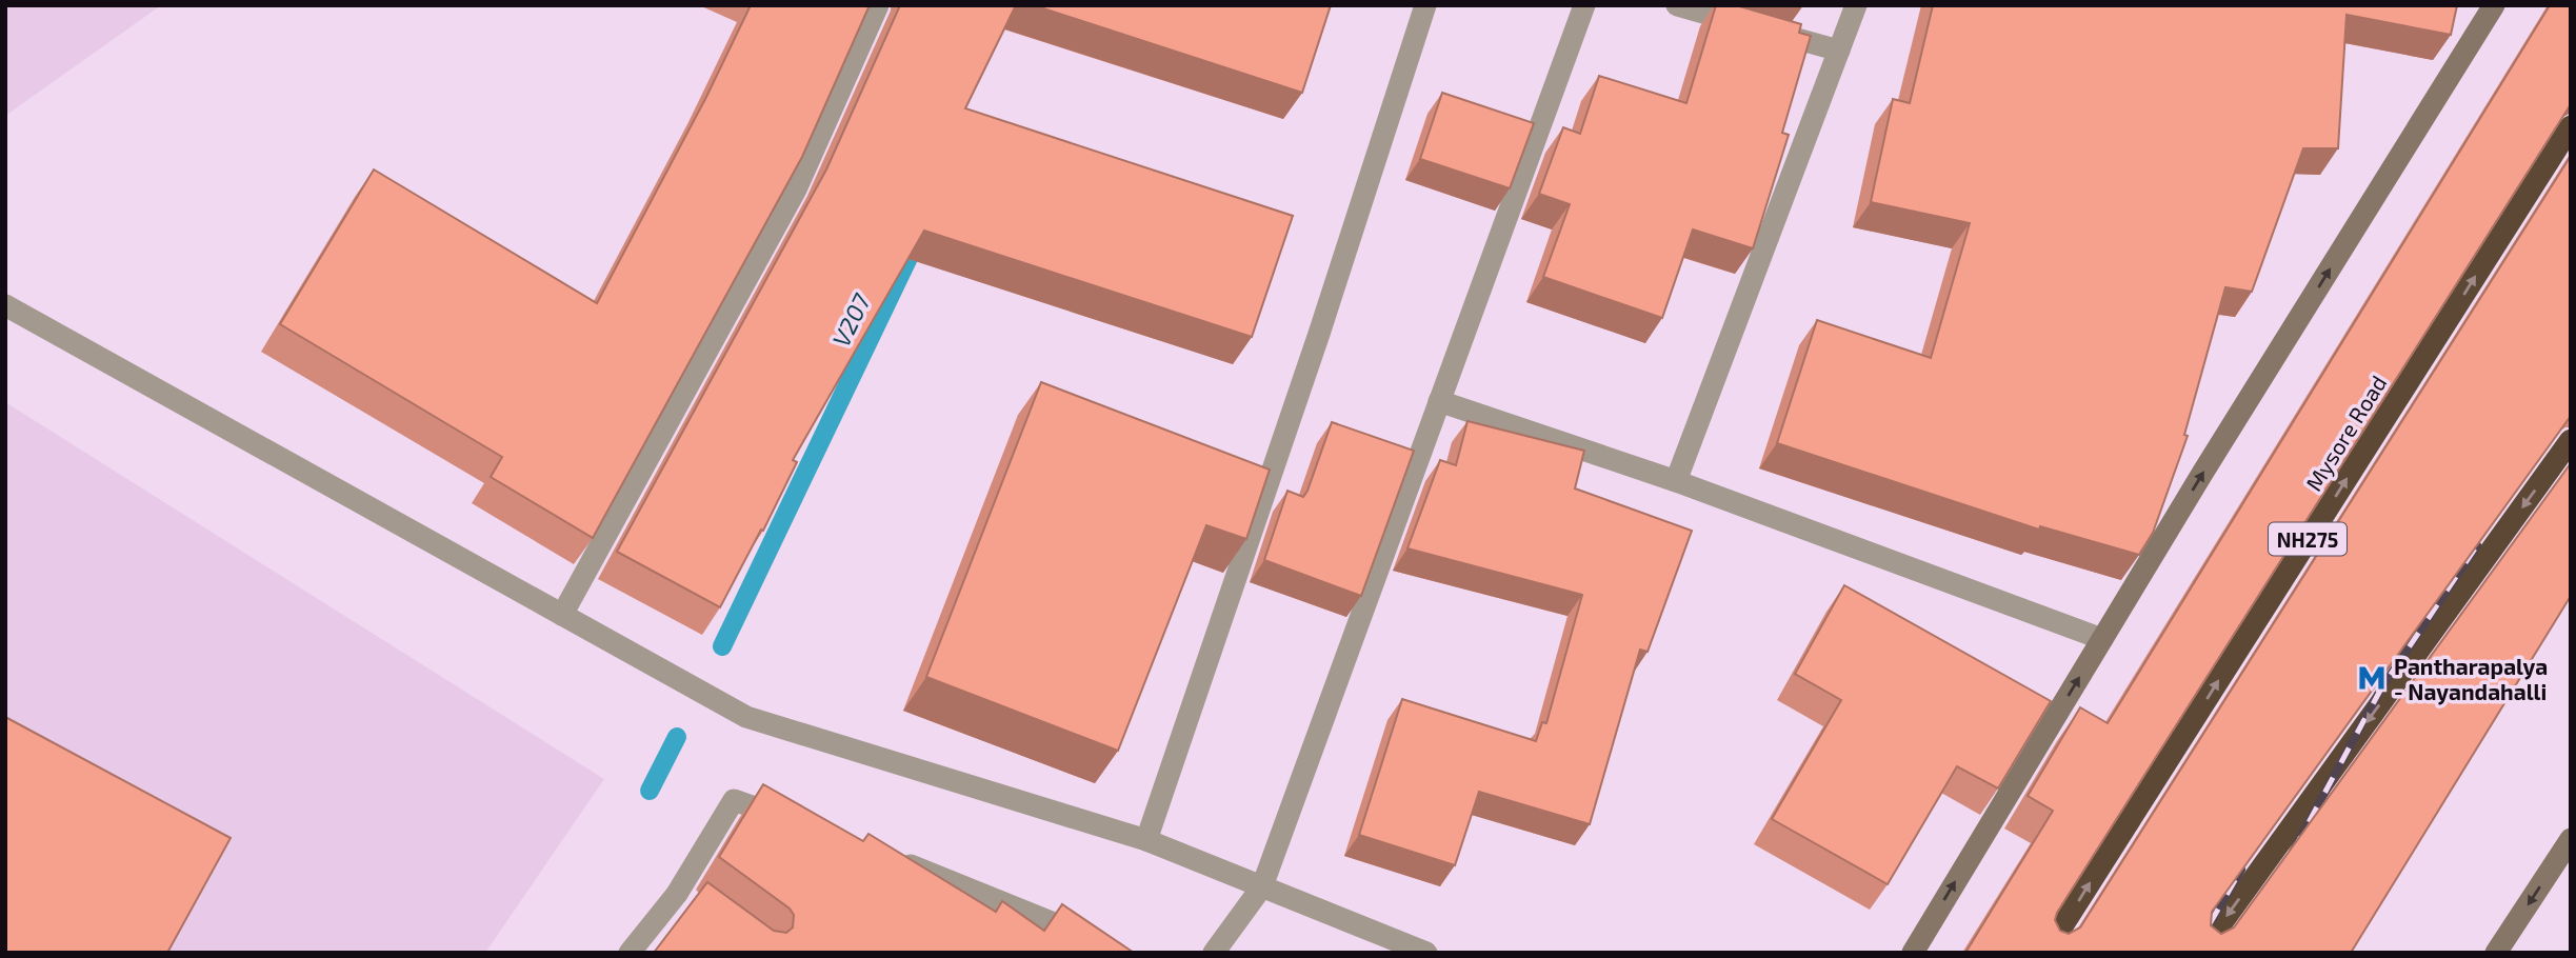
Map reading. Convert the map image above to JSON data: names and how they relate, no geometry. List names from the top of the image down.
{
  "streets": {
    "highway": ["Mysore Road", "NH275"]
  },
  "water": ["V207"],
  "places": {
    "metro station": ["Pantharapalya - Nayandahalli"]
  }
}
